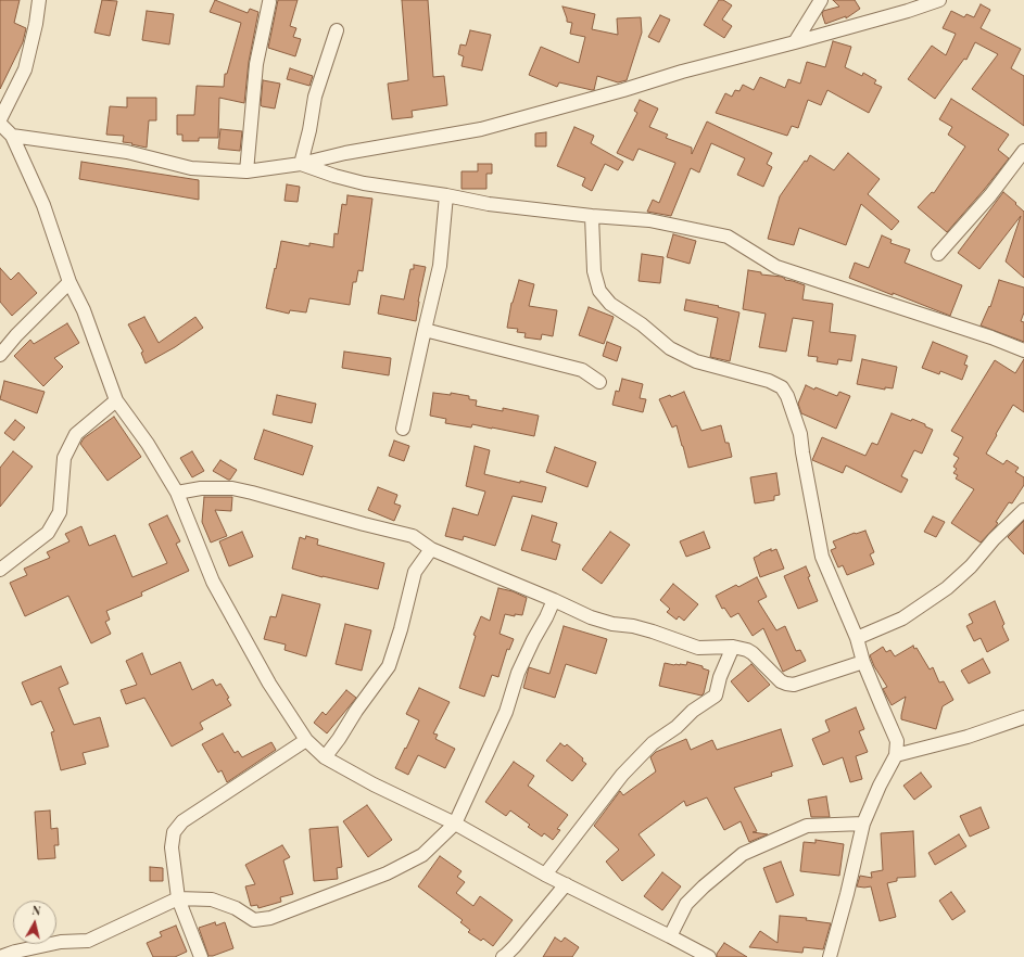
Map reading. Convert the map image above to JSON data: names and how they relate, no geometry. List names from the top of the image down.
{
  "north": "top"
}
